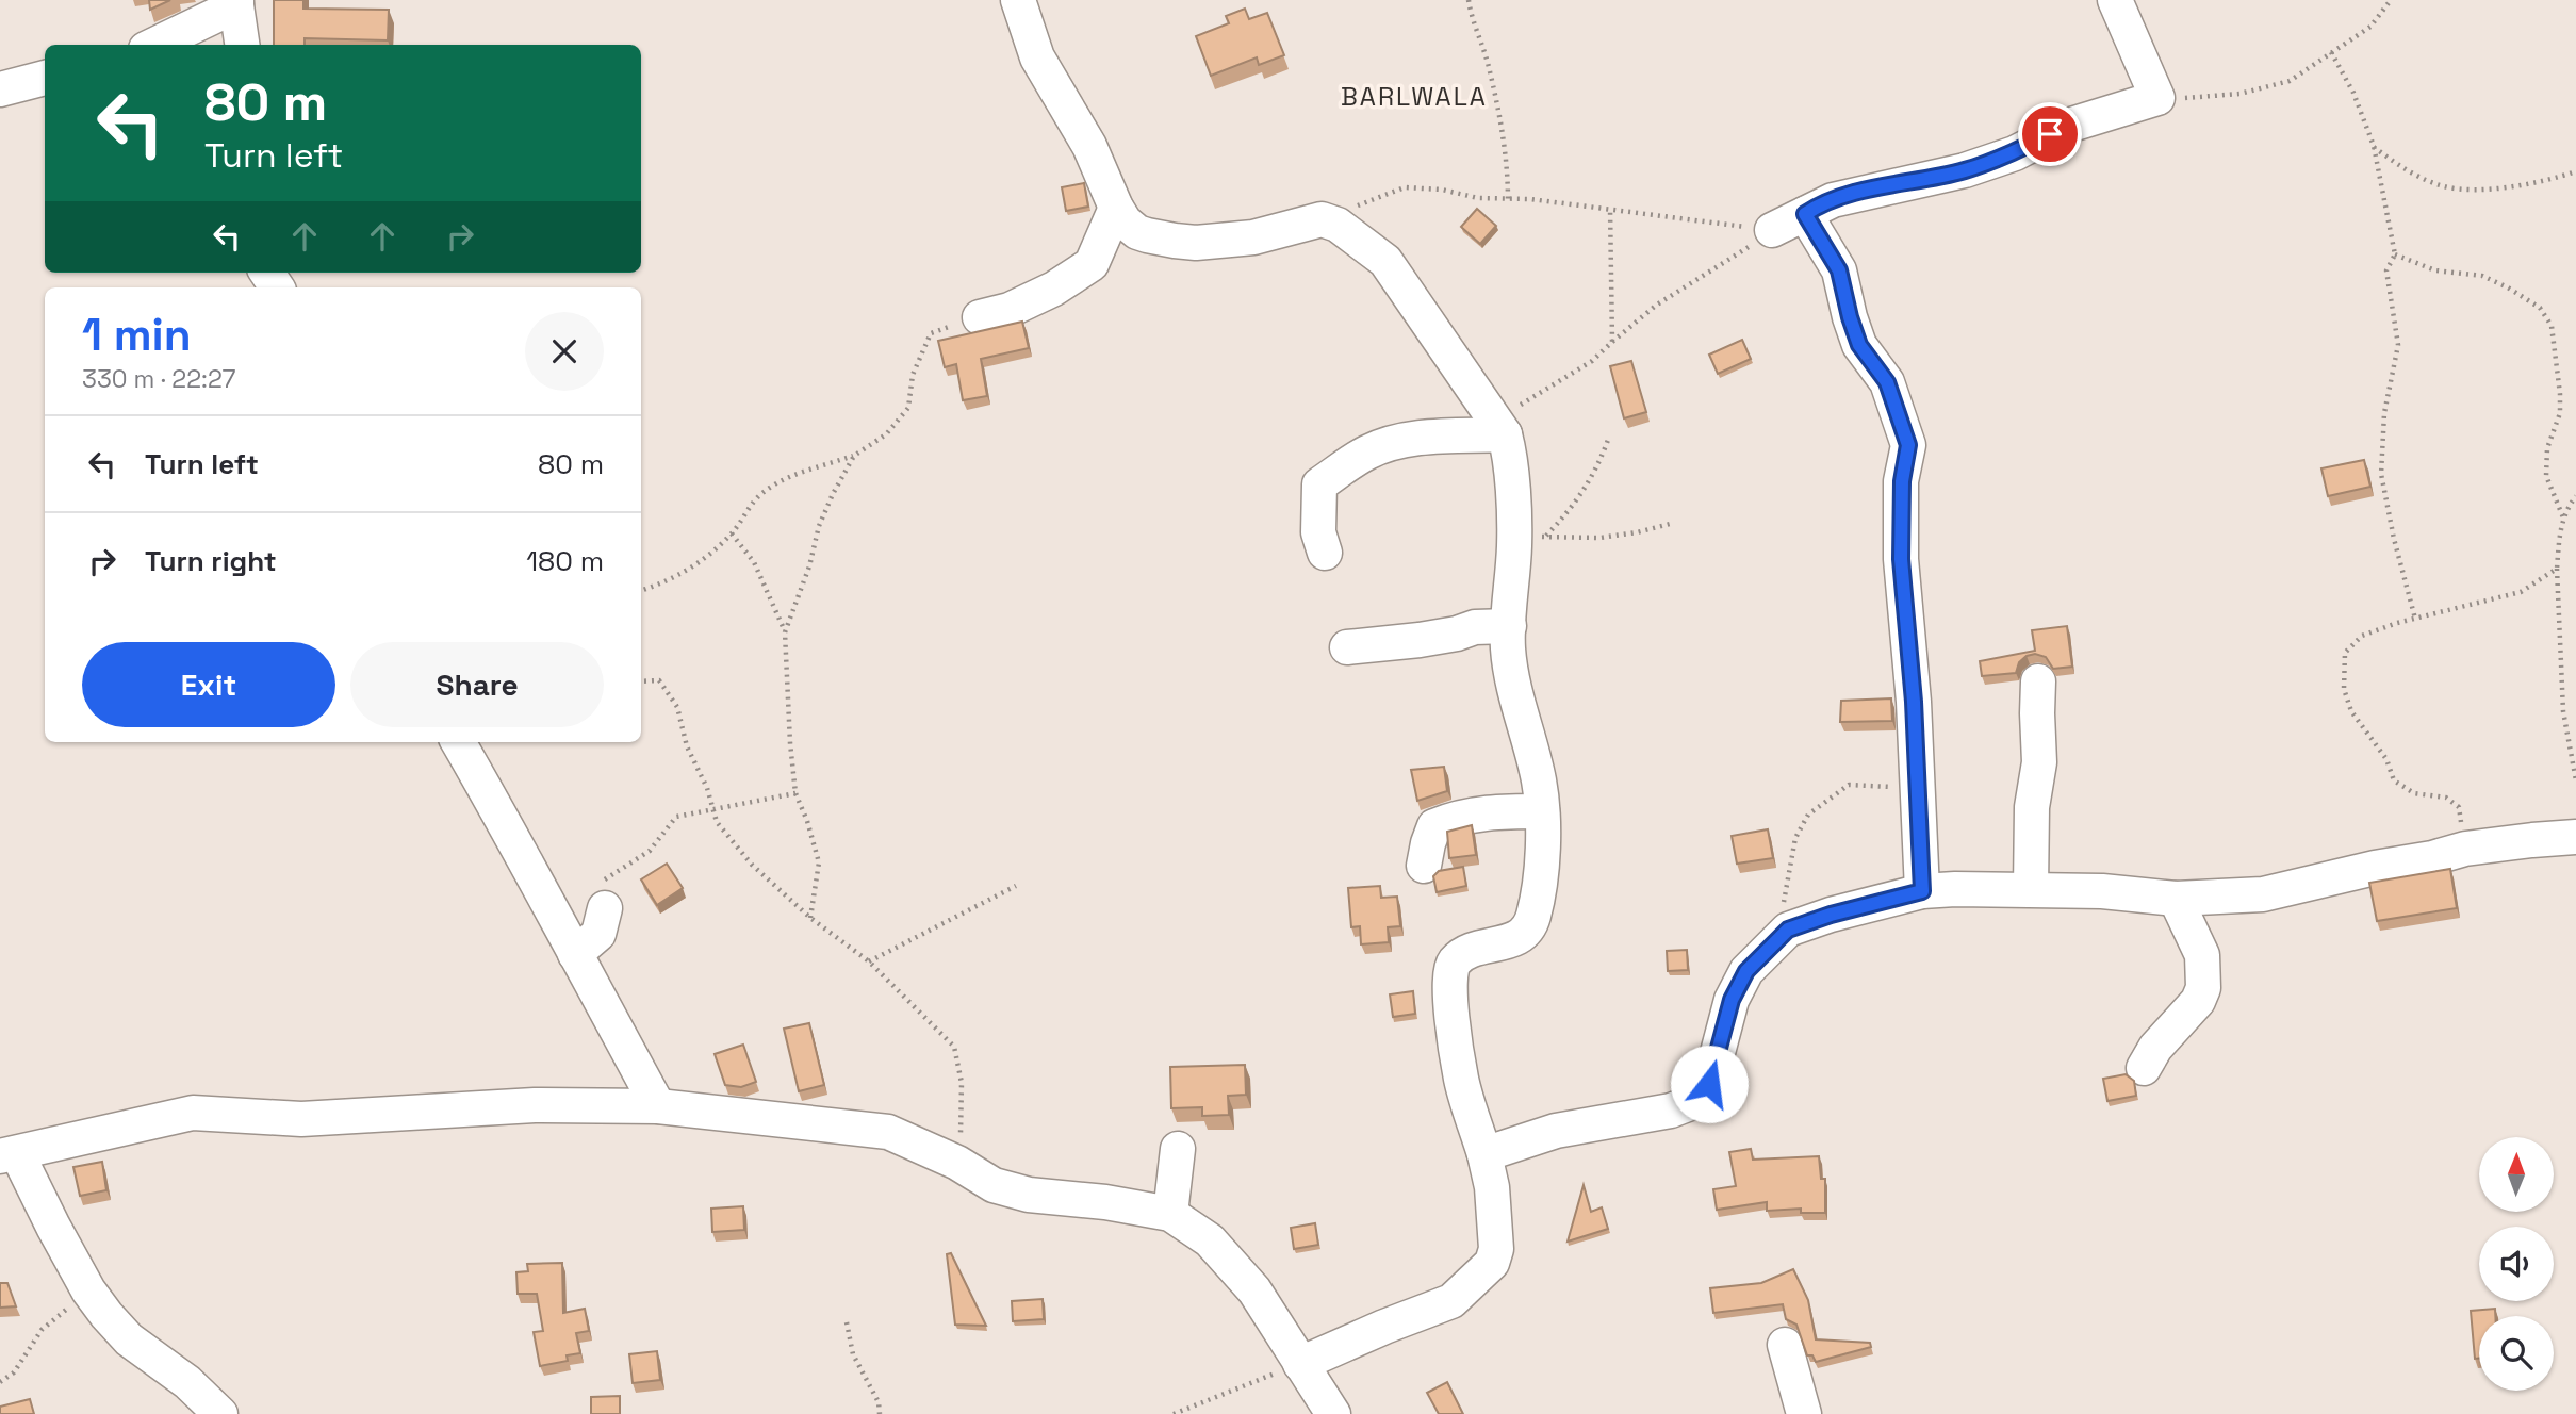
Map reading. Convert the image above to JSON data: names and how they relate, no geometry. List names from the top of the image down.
{
  "districts": ["BARLWALA"],
  "north": "top",
  "page": {
    "turn": ["80 m", "Turn left"],
    "heading": ["1 min", "330 m · 22:27"],
    "list": [
      {
        "name": "Turn left",
        "value": "80 m"
      },
      {
        "name": "Turn right",
        "value": "180 m"
      }
    ],
    "buttons": ["Exit", "Share"]
  }
}
